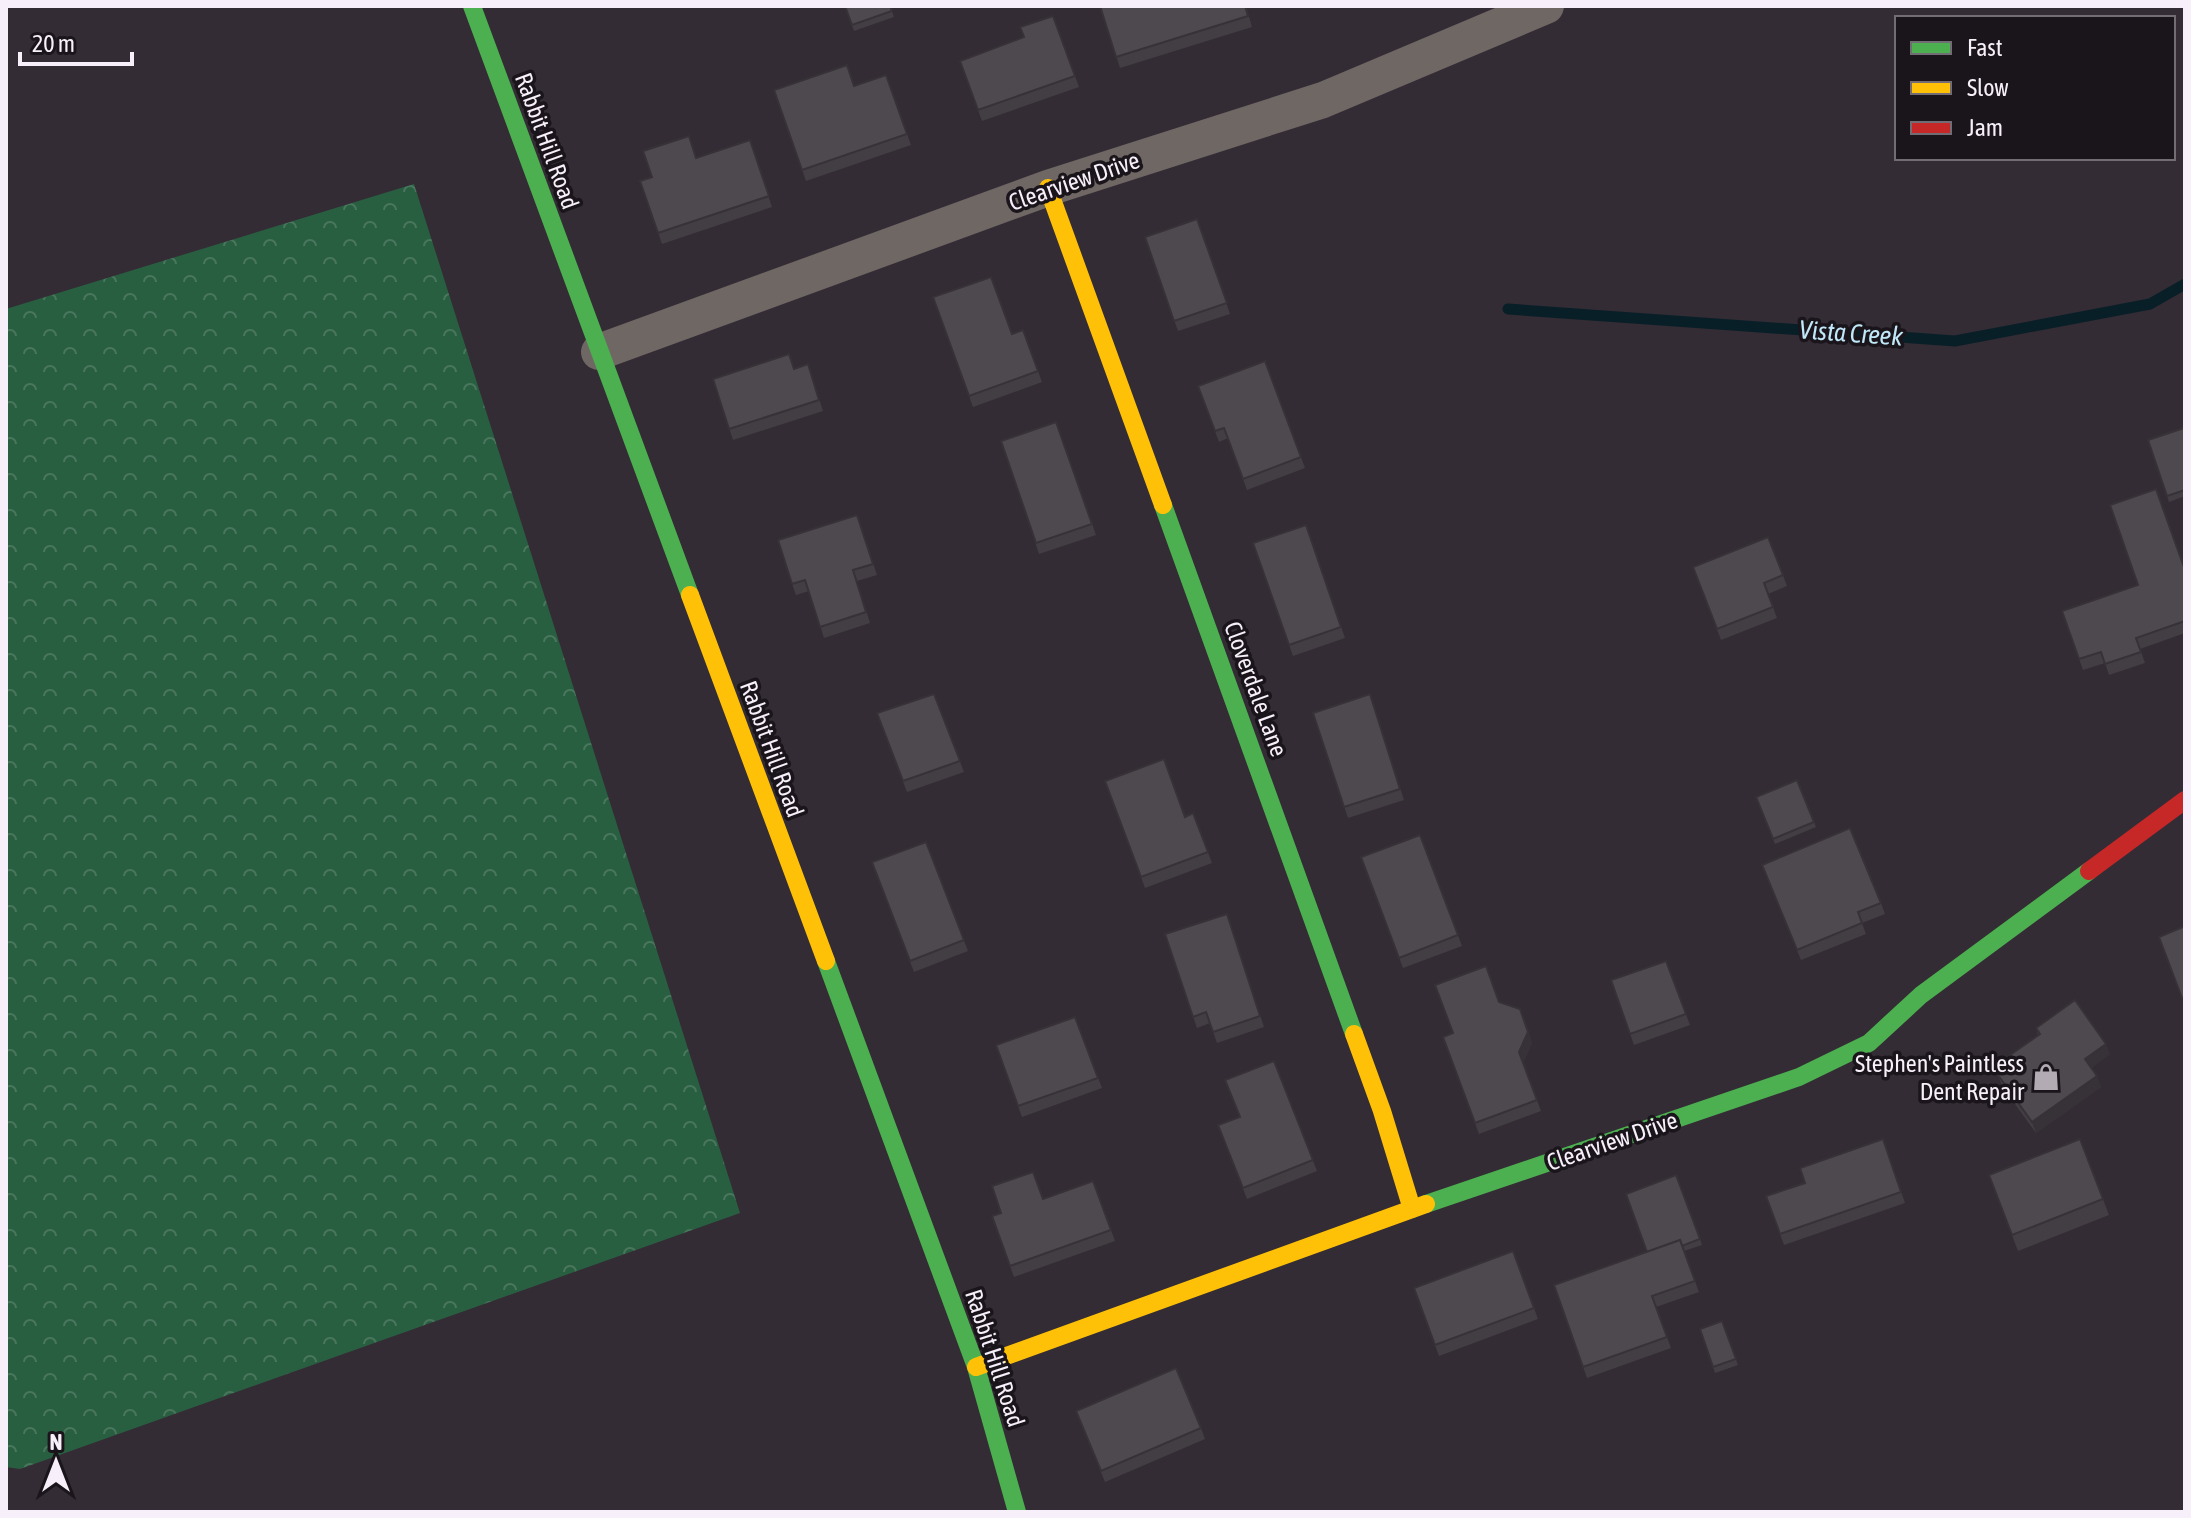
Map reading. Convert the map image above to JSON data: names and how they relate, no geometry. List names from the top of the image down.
{
  "streets": {
    "street": ["Rabbit Hill Road", "Clearview Drive", "Cloverdale Lane"]
  },
  "crossings": [
    ["Rabbit Hill Road", "Clearview Drive"],
    ["Clearview Drive", "Cloverdale Lane"]
  ],
  "water": ["Vista Creek"],
  "places": {
    "shop": ["Stephen's Paintless Dent Repair"]
  },
  "legend": ["Fast", "Slow", "Jam"],
  "scale_bar": "20 m",
  "north": "top"
}
